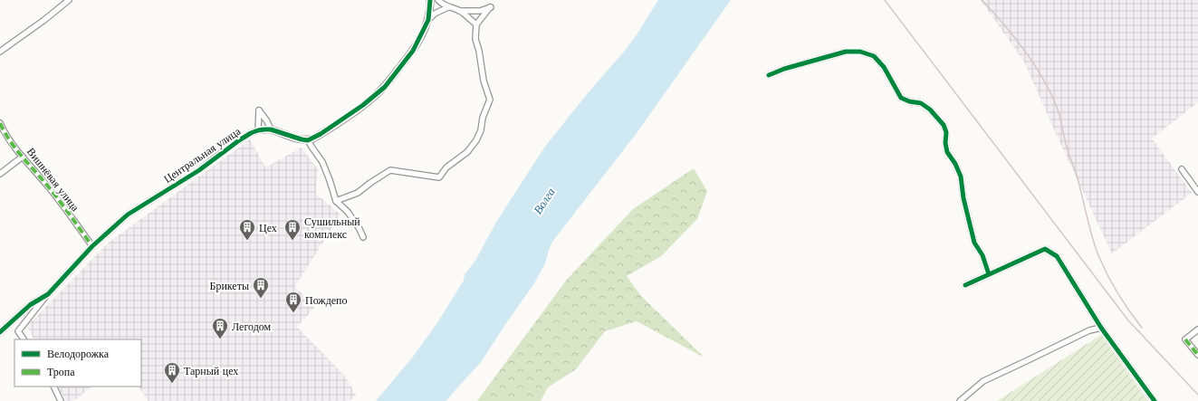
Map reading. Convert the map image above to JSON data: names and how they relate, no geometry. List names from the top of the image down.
{
  "streets": {
    "street": ["Центральная улица", "Вишнёвая улица"]
  },
  "crossings": [
    ["Центральная улица", "Вишнёвая улица"]
  ],
  "water": ["Волга"],
  "places": {
    "building": [
      "Цех",
      "Сушильный комплекс",
      "Брикеты",
      "Пождепо",
      "Легодом",
      "Тарный цех"
    ]
  },
  "legend": ["Велодорожка", "Тропа"]
}
